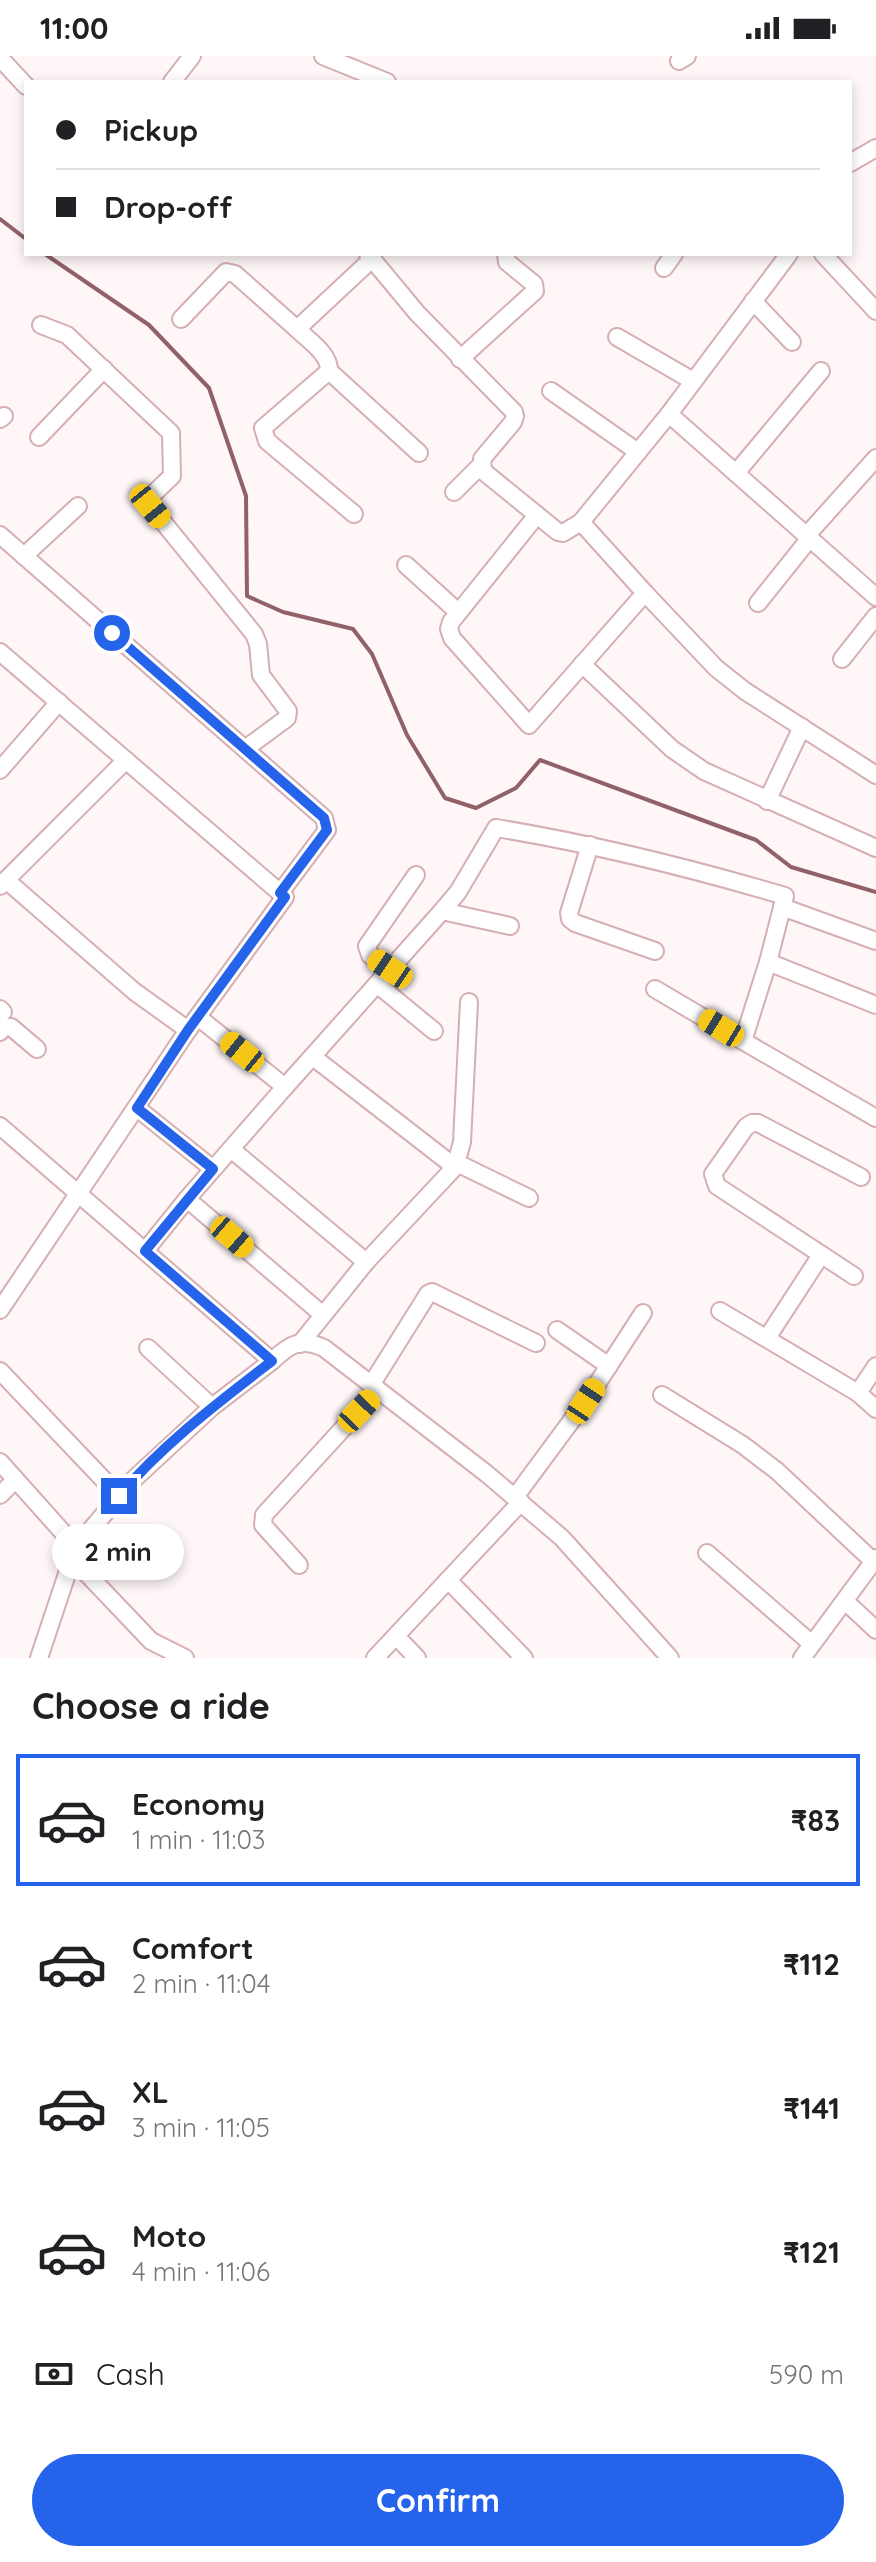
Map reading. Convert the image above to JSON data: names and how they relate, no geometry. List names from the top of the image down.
{
  "page": {
    "status": "11:00",
    "banner": ["Pickup", "Drop-off"],
    "bubble": "2 min",
    "heading": "Choose a ride",
    "list": [
      {
        "name": "Economy",
        "note": "1 min · 11:03",
        "value": "₹83"
      },
      {
        "name": "Comfort",
        "note": "2 min · 11:04",
        "value": "₹112"
      },
      {
        "name": "XL",
        "note": "3 min · 11:05",
        "value": "₹141"
      },
      {
        "name": "Moto",
        "note": "4 min · 11:06",
        "value": "₹121"
      }
    ],
    "pay": ["Cash", "590 m"],
    "buttons": "Confirm"
  }
}
